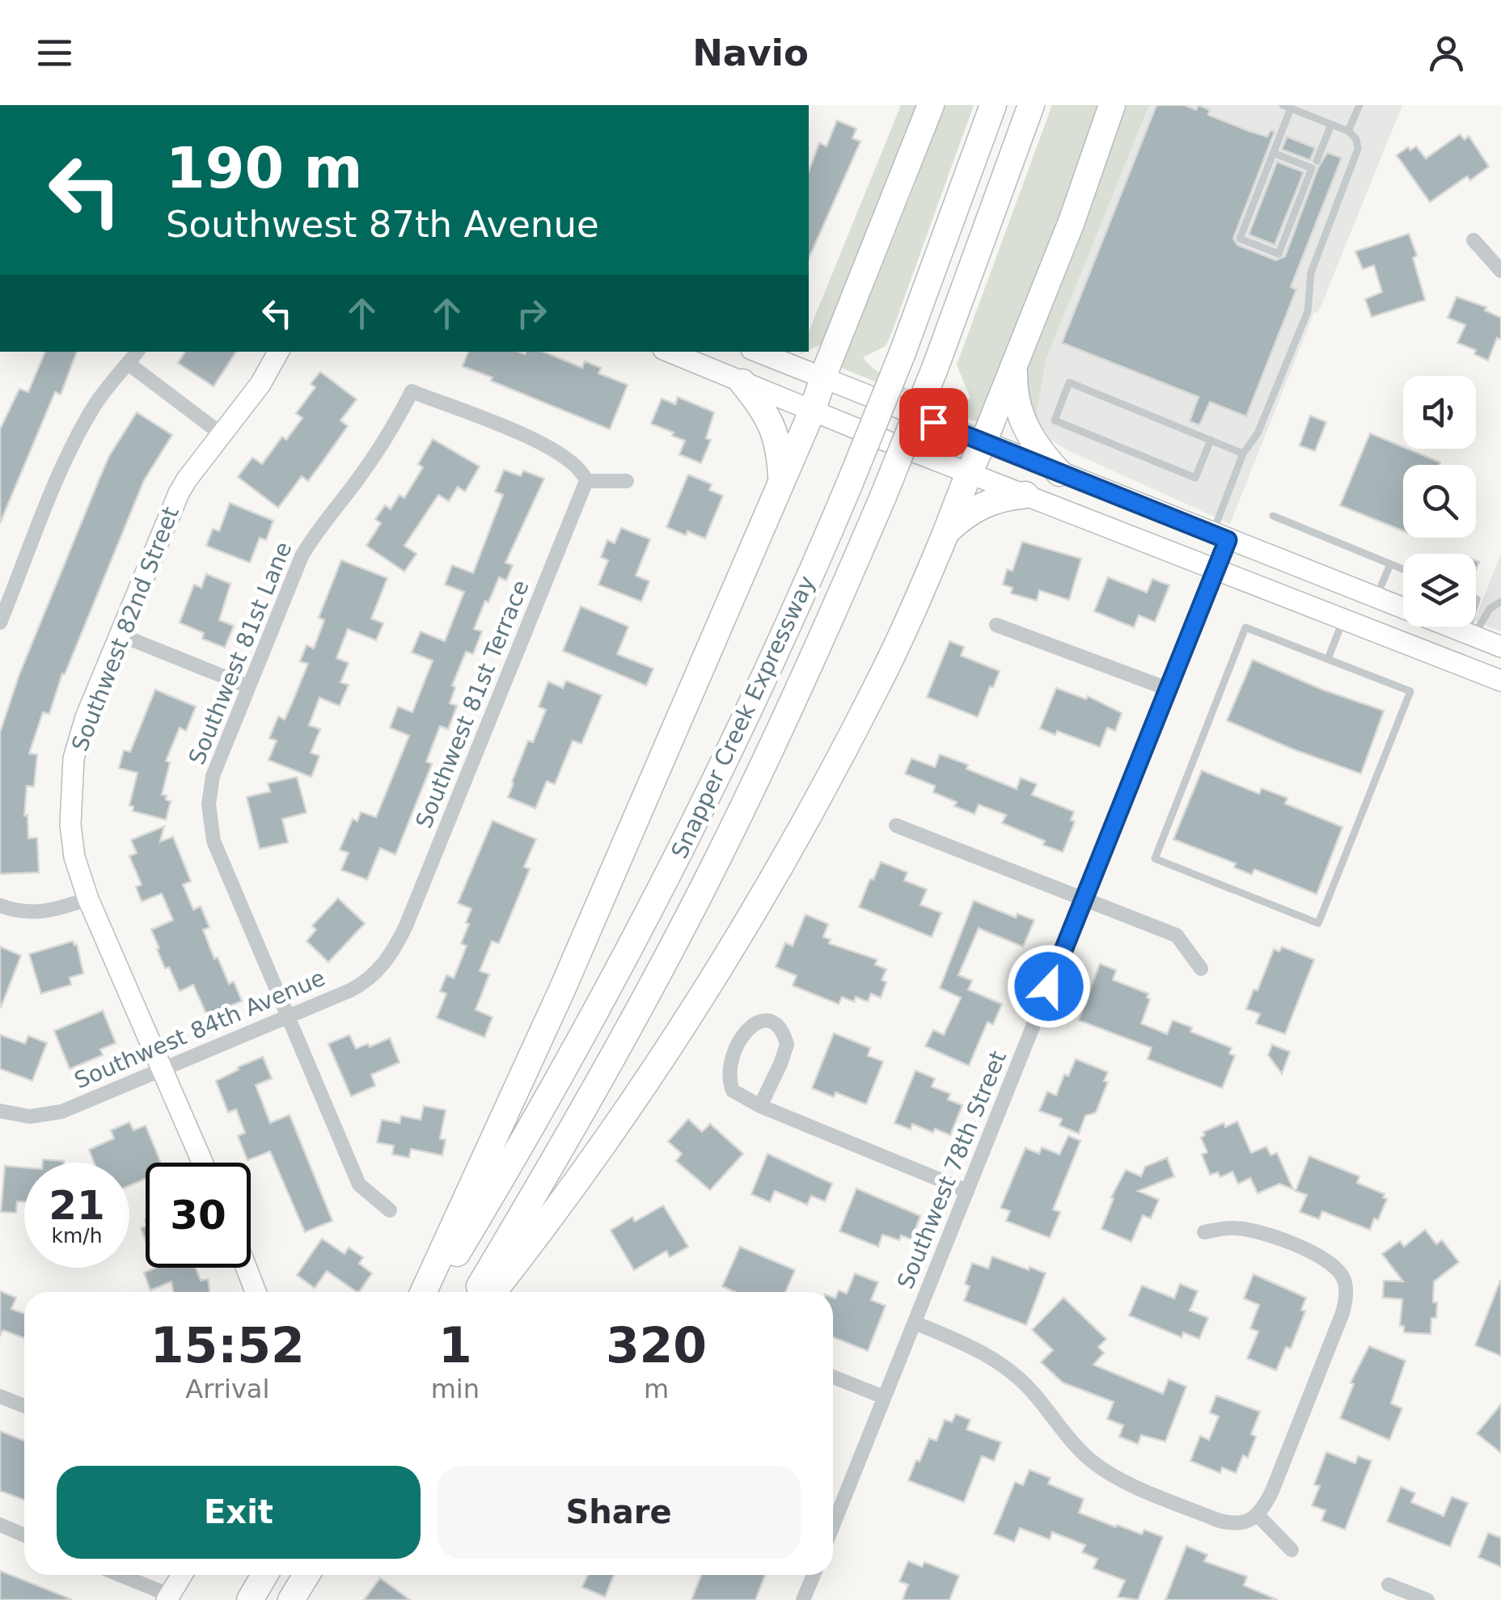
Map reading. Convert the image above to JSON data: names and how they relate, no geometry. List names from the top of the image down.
{
  "streets": {
    "highway": ["Snapper Creek Expressway"],
    "main road": ["Southwest 82nd Street"],
    "street": [
      "Southwest 81st Lane",
      "Southwest 81st Terrace",
      "Southwest 84th Avenue",
      "Southwest 78th Street"
    ]
  },
  "crossings": [
    ["Southwest 82nd Street", "Southwest 84th Avenue"],
    ["Southwest 81st Lane", "Southwest 81st Terrace"],
    ["Southwest 81st Lane", "Southwest 84th Avenue"],
    ["Southwest 81st Terrace", "Southwest 84th Avenue"]
  ],
  "page": {
    "header": "Navio",
    "turn": ["190 m", "Southwest 87th Avenue"],
    "speed": "21 km/h",
    "limit": "30",
    "eta": [
      "15:52",
      "Arrival",
      "1",
      "min",
      "320",
      "m"
    ],
    "buttons": ["Exit", "Share"]
  }
}
